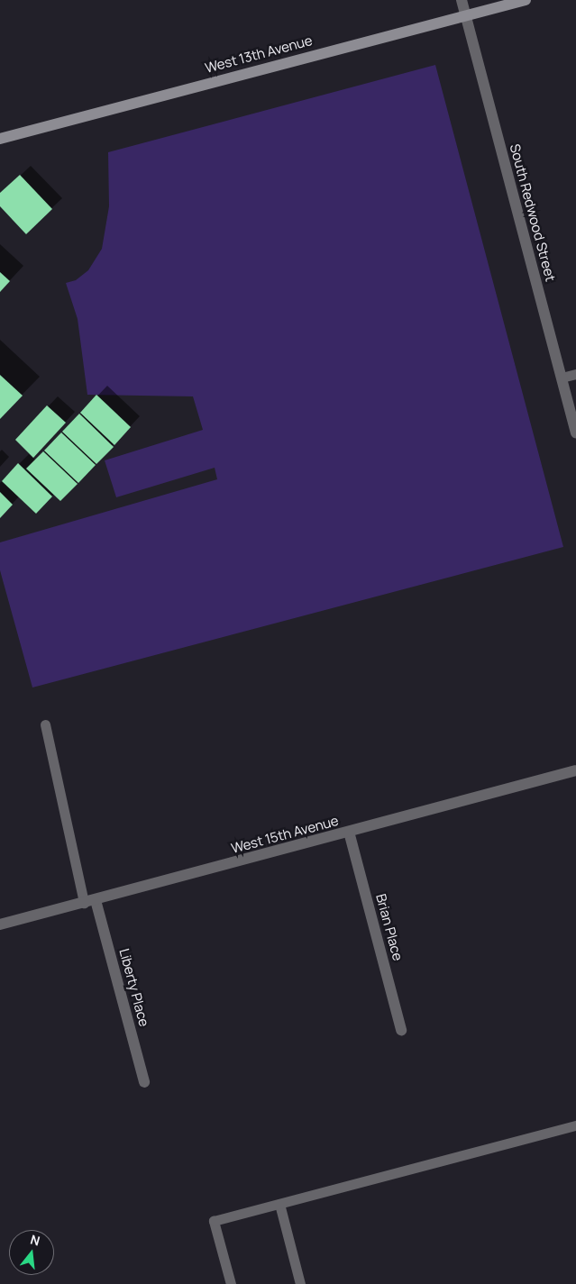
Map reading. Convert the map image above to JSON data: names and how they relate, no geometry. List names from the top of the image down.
{
  "streets": {
    "street": [
      "West 13th Avenue",
      "South Redwood Street",
      "West 15th Avenue",
      "Brian Place",
      "Liberty Place"
    ]
  },
  "crossings": [
    ["West 13th Avenue", "South Redwood Street"],
    ["West 15th Avenue", "Brian Place"],
    ["West 15th Avenue", "Liberty Place"]
  ],
  "north": "top"
}
